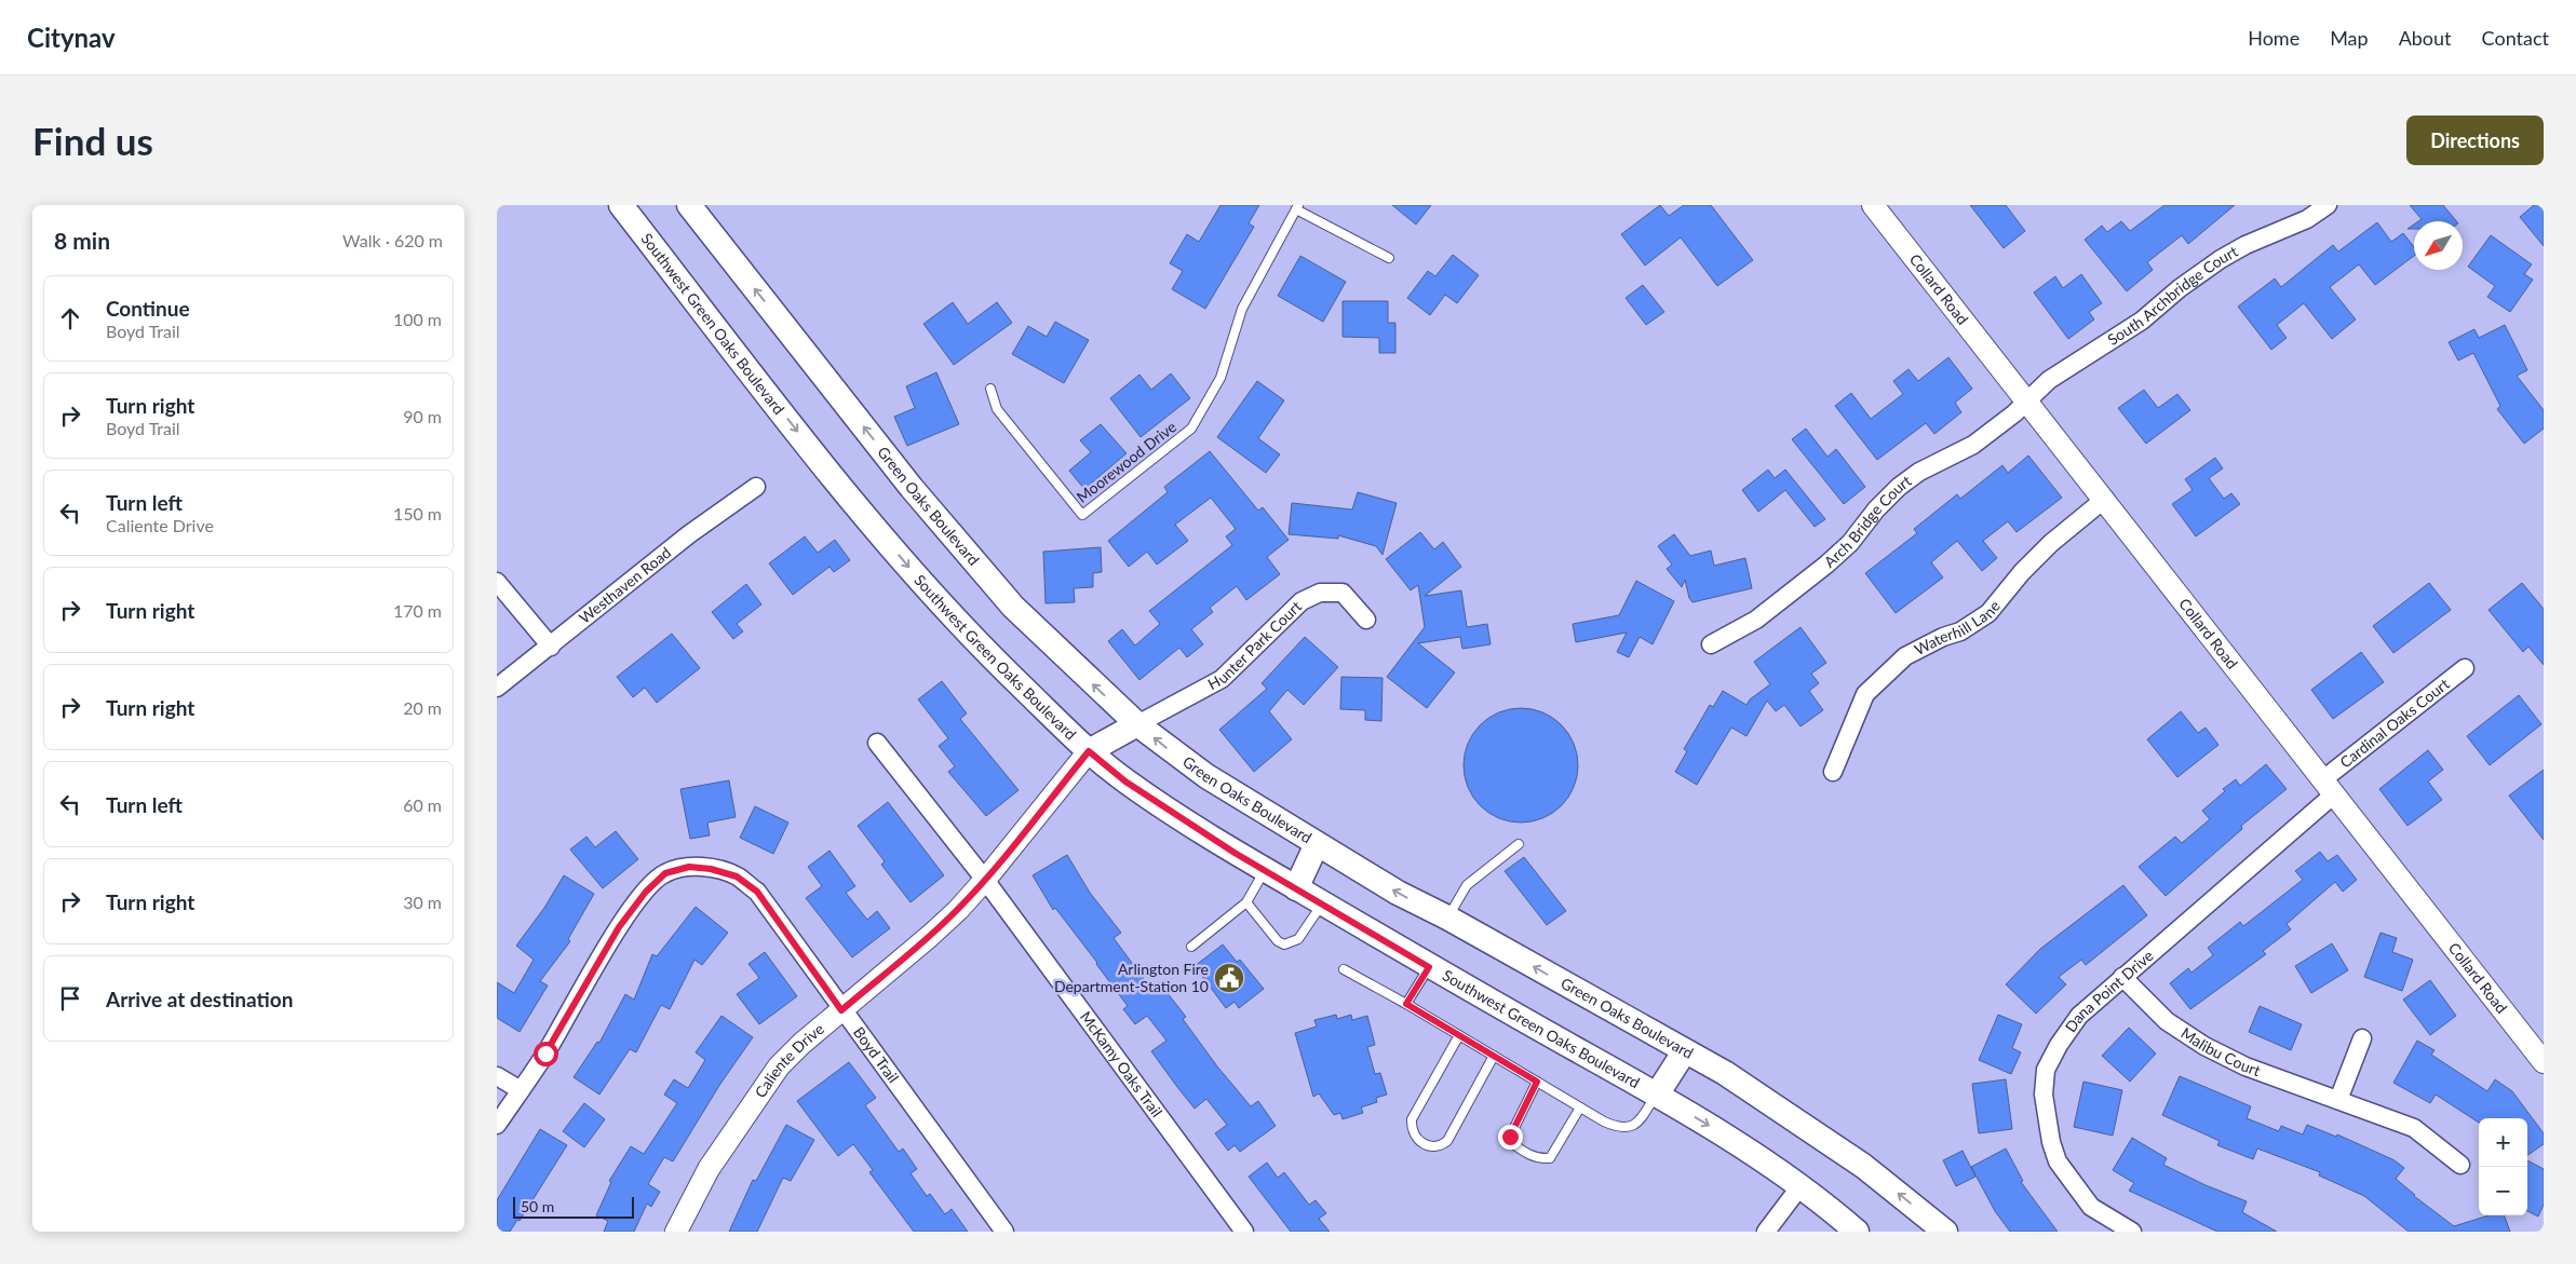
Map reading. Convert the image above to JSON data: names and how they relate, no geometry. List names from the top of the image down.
{
  "streets": {
    "main road": ["Southwest Green Oaks Boulevard", "Green Oaks Boulevard"],
    "street": [
      "Collard Road",
      "South Archbridge Court",
      "Arch Bridge Court",
      "Westhaven Road",
      "Waterhill Lane",
      "Hunter Park Court",
      "Cardinal Oaks Court",
      "Dana Point Drive",
      "Malibu Court",
      "Boyd Trail",
      "Caliente Drive",
      "McKamy Oaks Trail"
    ],
    "lane": ["Moorewood Drive"]
  },
  "crossings": [
    ["Collard Road", "South Archbridge Court"],
    ["Collard Road", "Arch Bridge Court"],
    ["Collard Road", "Waterhill Lane"],
    ["Collard Road", "Cardinal Oaks Court"],
    ["Collard Road", "Dana Point Drive"],
    ["South Archbridge Court", "Arch Bridge Court"],
    ["Southwest Green Oaks Boulevard", "Caliente Drive"],
    ["Green Oaks Boulevard", "Hunter Park Court"],
    ["Cardinal Oaks Court", "Dana Point Drive"],
    ["Dana Point Drive", "Malibu Court"],
    ["Boyd Trail", "Caliente Drive"],
    ["Caliente Drive", "McKamy Oaks Trail"]
  ],
  "one_way": ["Southwest Green Oaks Boulevard", "Green Oaks Boulevard"],
  "places": {
    "public building": ["Arlington Fire Department-Station 10"]
  },
  "scale_bar": "50 m",
  "north": "bottom left",
  "page": {
    "header": "Citynav",
    "nav": [
      "Home",
      "Map",
      "About",
      "Contact"
    ],
    "buttons": "Directions",
    "title": "Find us",
    "heading": ["8 min", "Walk · 620 m"],
    "list": [
      ["Continue", "Boyd Trail", "100 m"],
      ["Turn right", "Boyd Trail", "90 m"],
      ["Turn left", "Caliente Drive", "150 m"],
      ["Turn right", "170 m"],
      ["Turn right", "20 m"],
      ["Turn left", "60 m"],
      ["Turn right", "30 m"],
      "Arrive at destination"
    ],
    "map_buttons": ["+", "−"],
    "scale": "50 m"
  }
}
